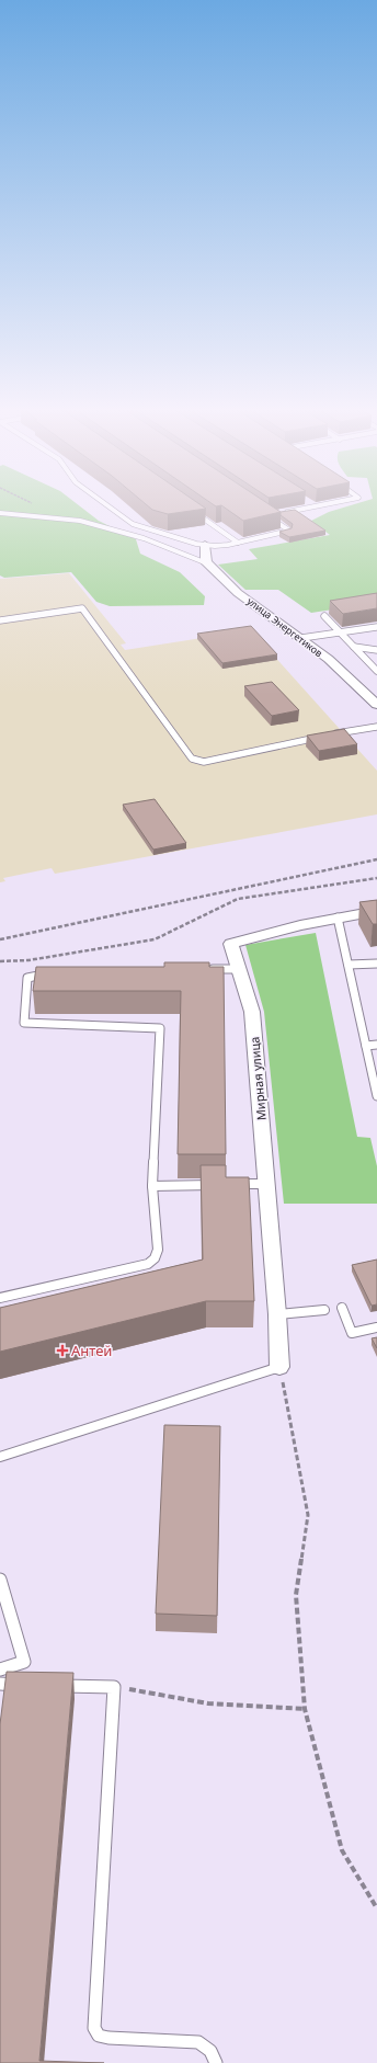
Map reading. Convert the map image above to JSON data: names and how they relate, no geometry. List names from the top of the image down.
{
  "streets": {
    "street": ["улица Энергетиков", "Мирная улица"]
  },
  "places": {
    "health": ["Антей"]
  }
}
